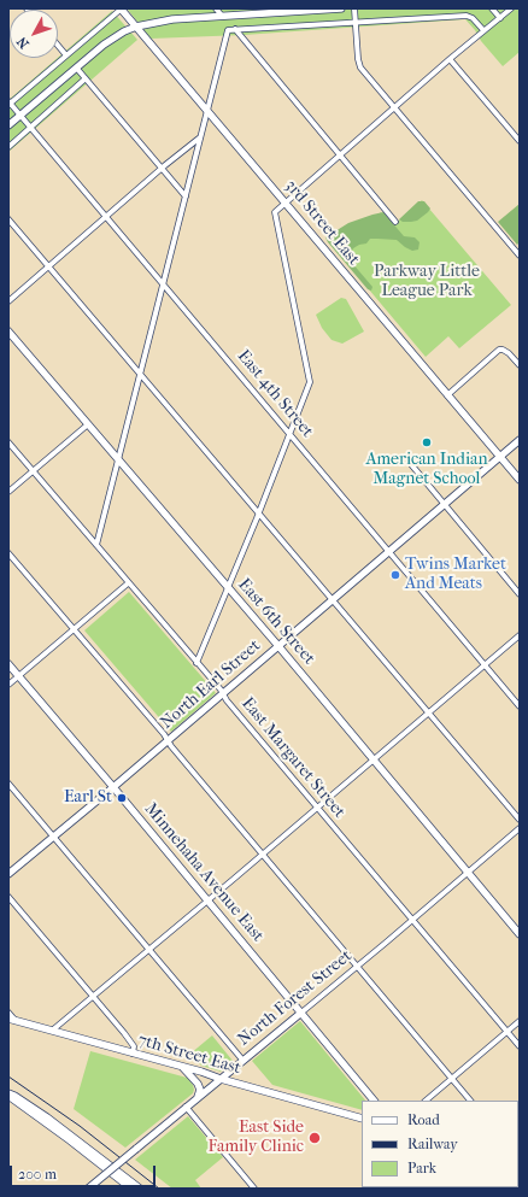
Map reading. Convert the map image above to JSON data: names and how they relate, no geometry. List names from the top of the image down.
{
  "streets": {
    "street": [
      "3rd Street East",
      "East 4th Street",
      "East 6th Street",
      "North Earl Street",
      "East Margaret Street",
      "Minnehaha Avenue East",
      "North Forest Street",
      "7th Street East"
    ]
  },
  "crossings": [
    ["3rd Street East", "North Earl Street"],
    ["East 4th Street", "North Earl Street"],
    ["East 6th Street", "North Earl Street"],
    ["East 6th Street", "North Forest Street"],
    ["North Earl Street", "East Margaret Street"],
    ["North Earl Street", "Minnehaha Avenue East"],
    ["East Margaret Street", "North Forest Street"],
    ["Minnehaha Avenue East", "North Forest Street"],
    ["North Forest Street", "7th Street East"]
  ],
  "parks": ["Parkway Little League Park"],
  "places": [
    "American Indian Magnet School",
    "Twins Market And Meats",
    "Earl St",
    "East Side Family Clinic"
  ],
  "legend": ["Road", "Railway", "Park"],
  "scale_bar": "200 m",
  "north": "bottom left"
}
